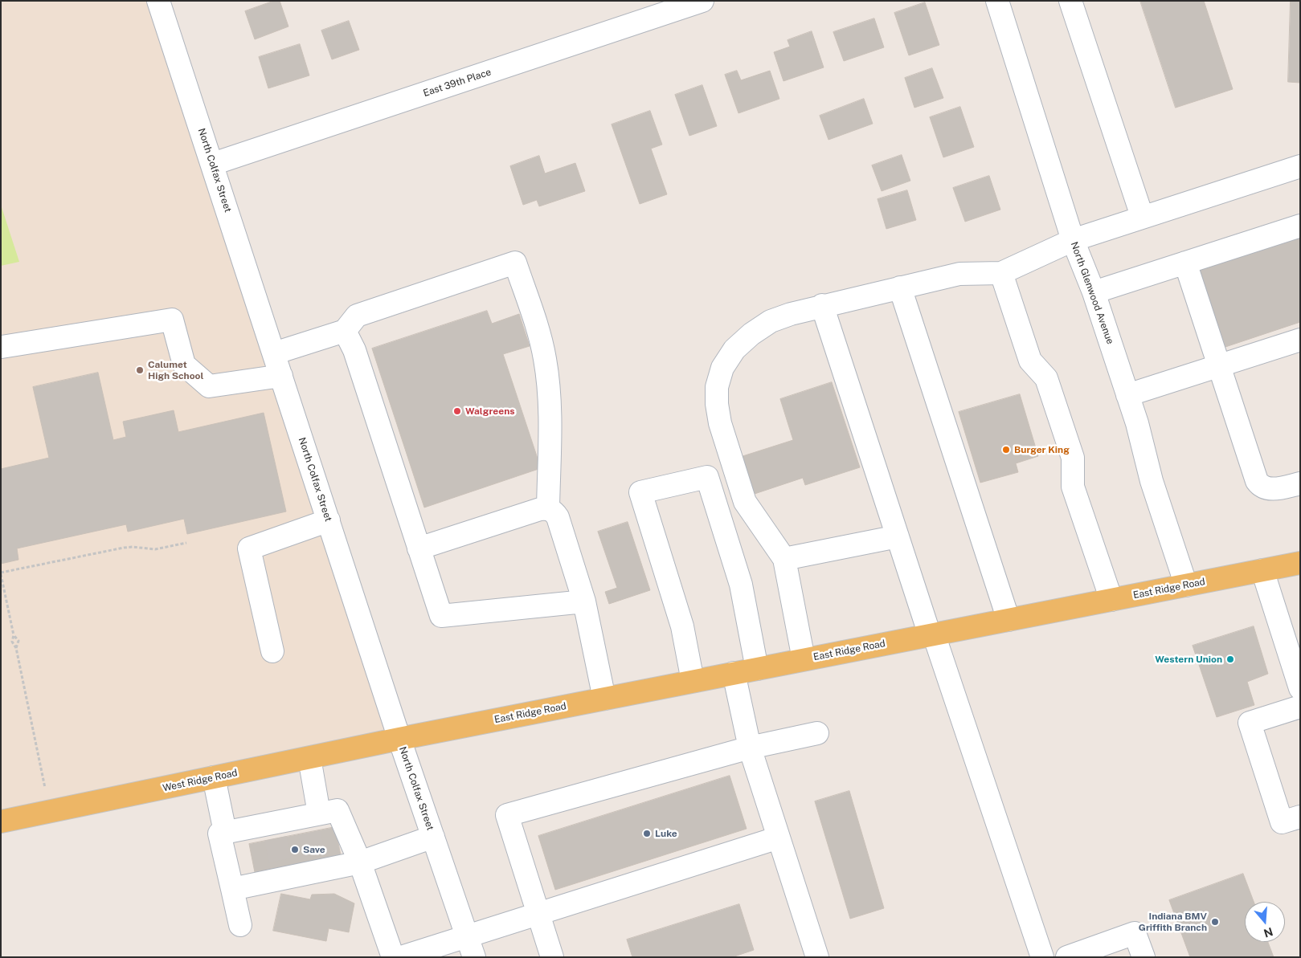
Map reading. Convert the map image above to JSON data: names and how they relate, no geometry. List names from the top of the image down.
{
  "streets": {
    "main road": ["East Ridge Road", "West Ridge Road"],
    "street": ["East 39th Place", "North Colfax Street", "North Glenwood Avenue"]
  },
  "crossings": [
    ["East 39th Place", "North Colfax Street"],
    ["North Colfax Street", "East Ridge Road"],
    ["North Colfax Street", "West Ridge Road"],
    ["North Glenwood Avenue", "East Ridge Road"],
    ["East Ridge Road", "West Ridge Road"]
  ],
  "places": [
    "Calumet High School",
    "Walgreens",
    "Burger King",
    "Western Union",
    "Luke",
    "Save",
    "Indiana BMV Griffith Branch"
  ],
  "north": "bottom"
}
